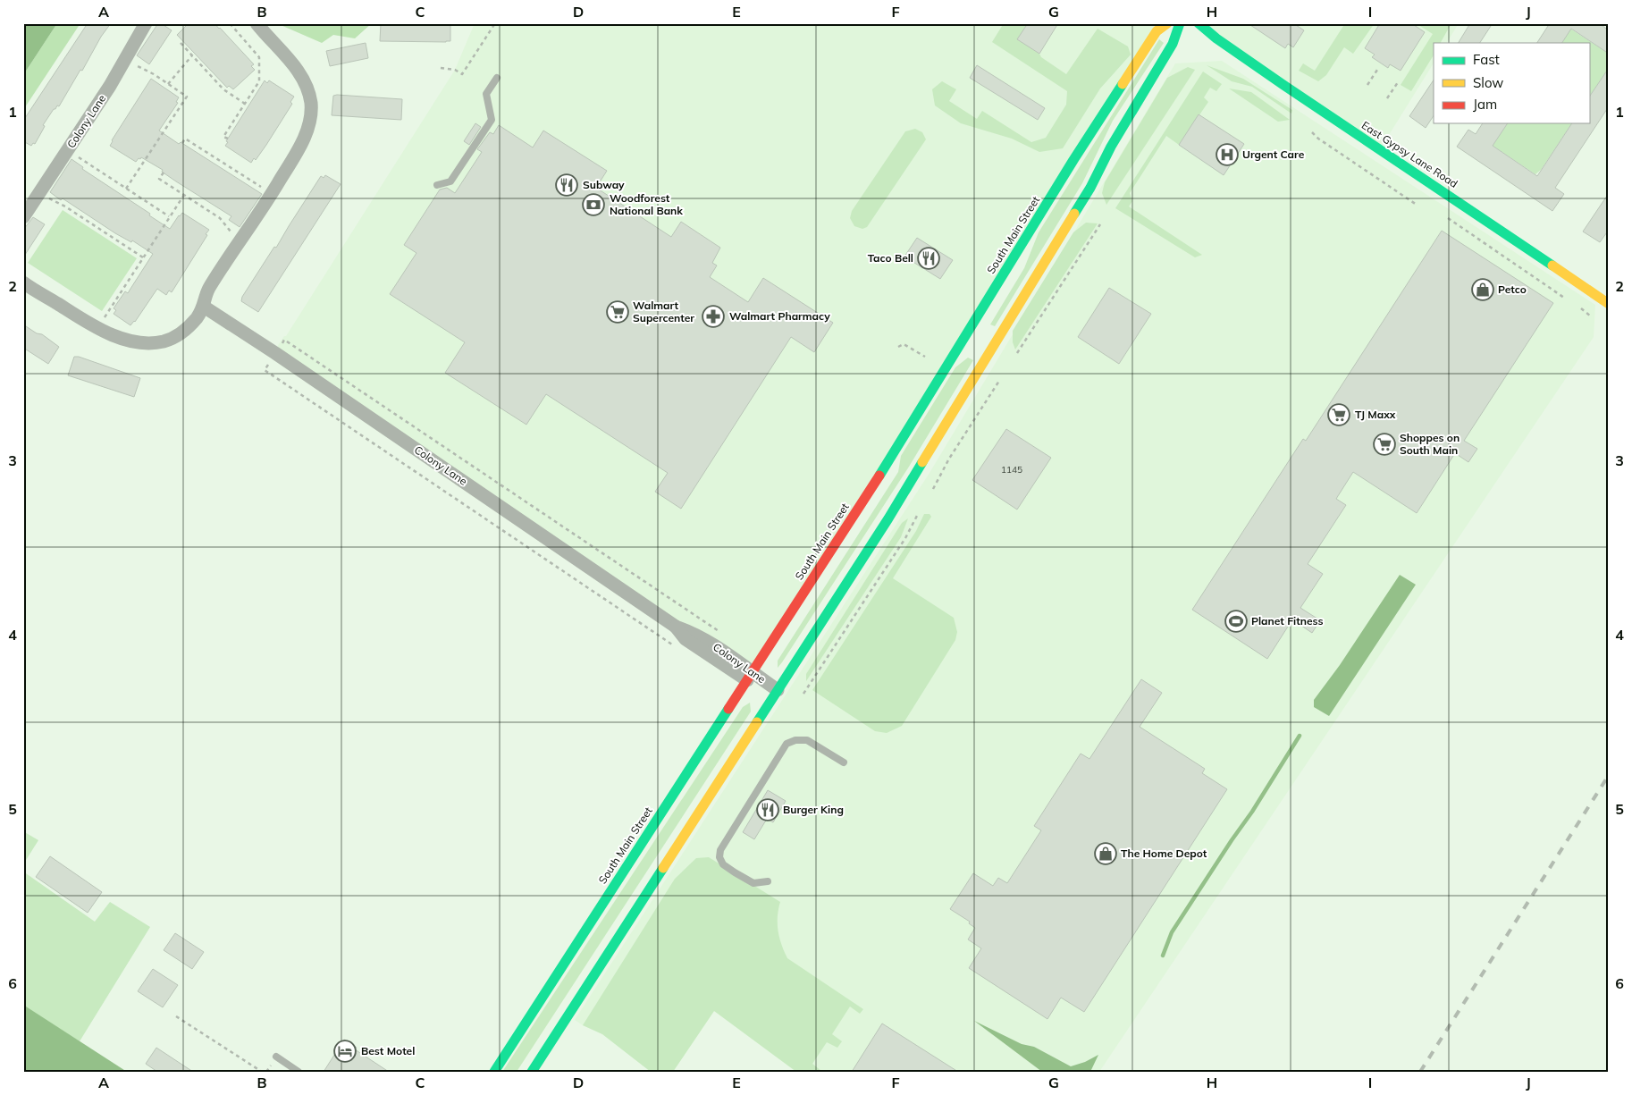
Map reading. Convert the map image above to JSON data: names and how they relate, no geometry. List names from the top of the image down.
{
  "streets": {
    "main road": ["East Gypsy Lane Road", "South Main Street"],
    "street": ["Colony Lane"]
  },
  "crossings": [
    ["Colony Lane", "South Main Street"]
  ],
  "places": {
    "hospital": ["Urgent Care"],
    "restaurant": ["Subway", "Taco Bell", "Burger King"],
    "bank": ["Woodforest National Bank"],
    "shop": ["Petco", "The Home Depot"],
    "supermarket": ["Walmart Supercenter", "TJ Maxx", "Shoppes on South Main"],
    "pharmacy": ["Walmart Pharmacy"],
    "sports": ["Planet Fitness"],
    "hotel": ["Best Motel"]
  },
  "house_numbers": ["1145"],
  "legend": ["Fast", "Slow", "Jam"],
  "grid": {
    "columns": [
      "A",
      "B",
      "C",
      "D",
      "E",
      "F",
      "G",
      "H",
      "I",
      "J"
    ],
    "rows": [
      "1",
      "2",
      "3",
      "4",
      "5",
      "6"
    ]
  }
}
